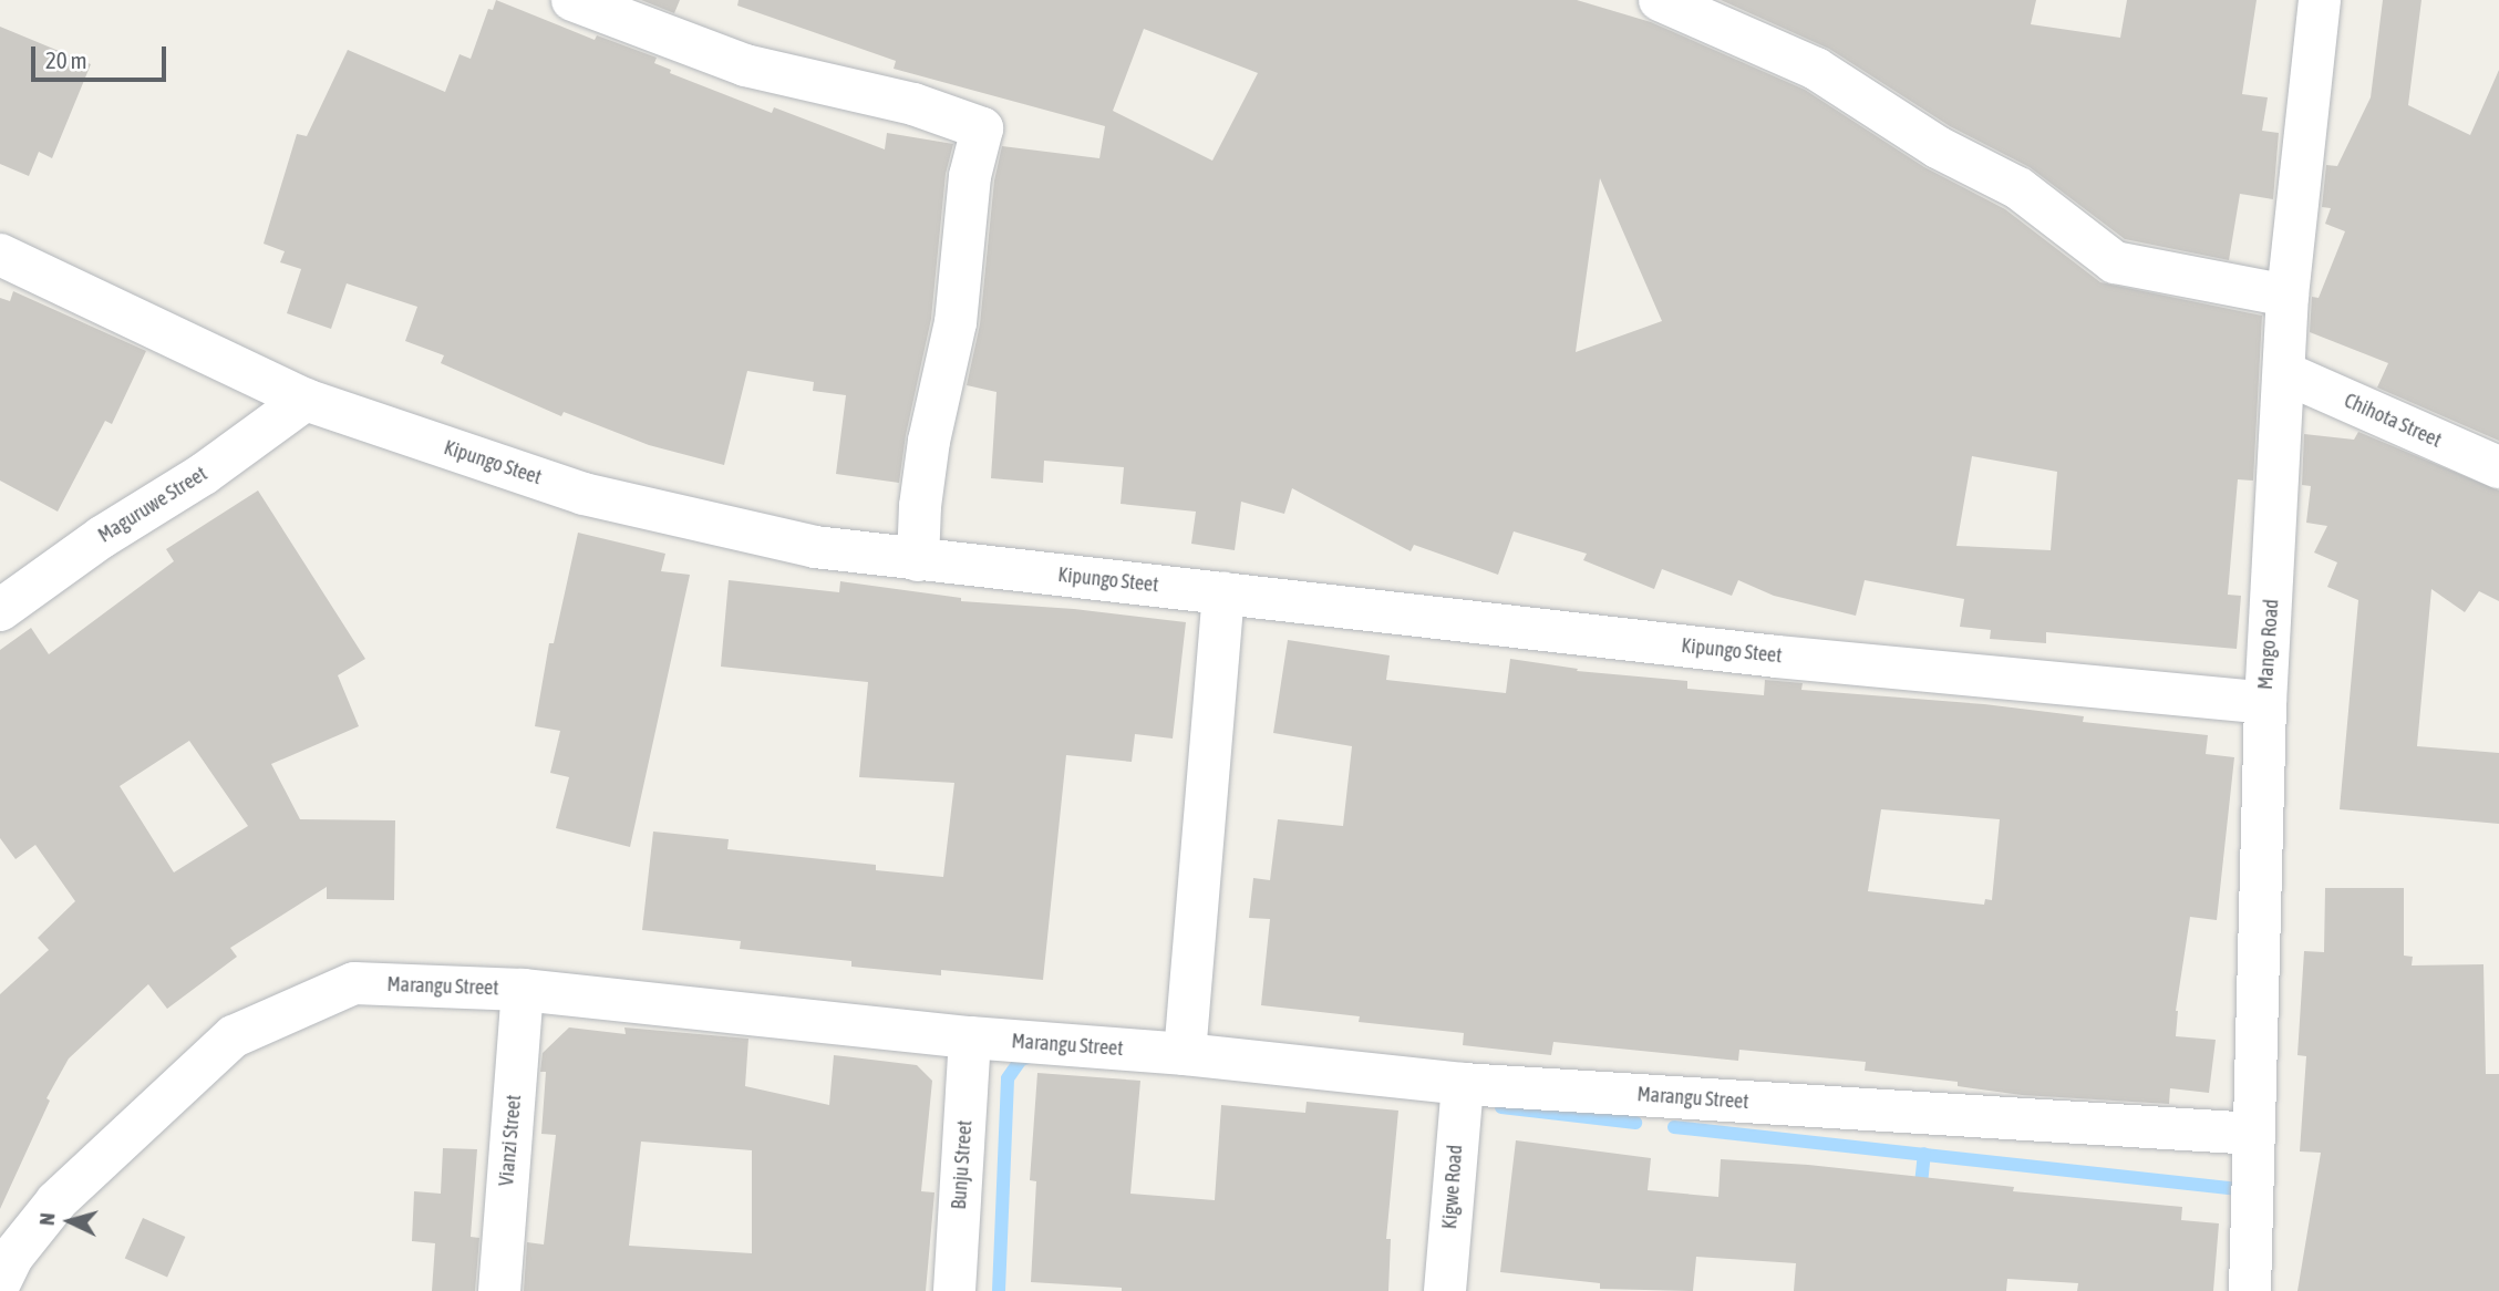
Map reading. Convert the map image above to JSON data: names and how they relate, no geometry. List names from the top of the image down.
{
  "streets": {
    "street": [
      "Chihota Street",
      "Kipungo Steet",
      "Maguruwe Street",
      "Mango Road",
      "Marangu Street",
      "Vianzi Street",
      "Bunju Street",
      "Kigwe Road"
    ]
  },
  "crossings": [
    ["Chihota Street", "Mango Road"],
    ["Kipungo Steet", "Maguruwe Street"],
    ["Kipungo Steet", "Mango Road"],
    ["Mango Road", "Marangu Street"],
    ["Marangu Street", "Vianzi Street"],
    ["Marangu Street", "Bunju Street"],
    ["Marangu Street", "Kigwe Road"]
  ],
  "scale_bar": "20 m",
  "north": "left"
}
